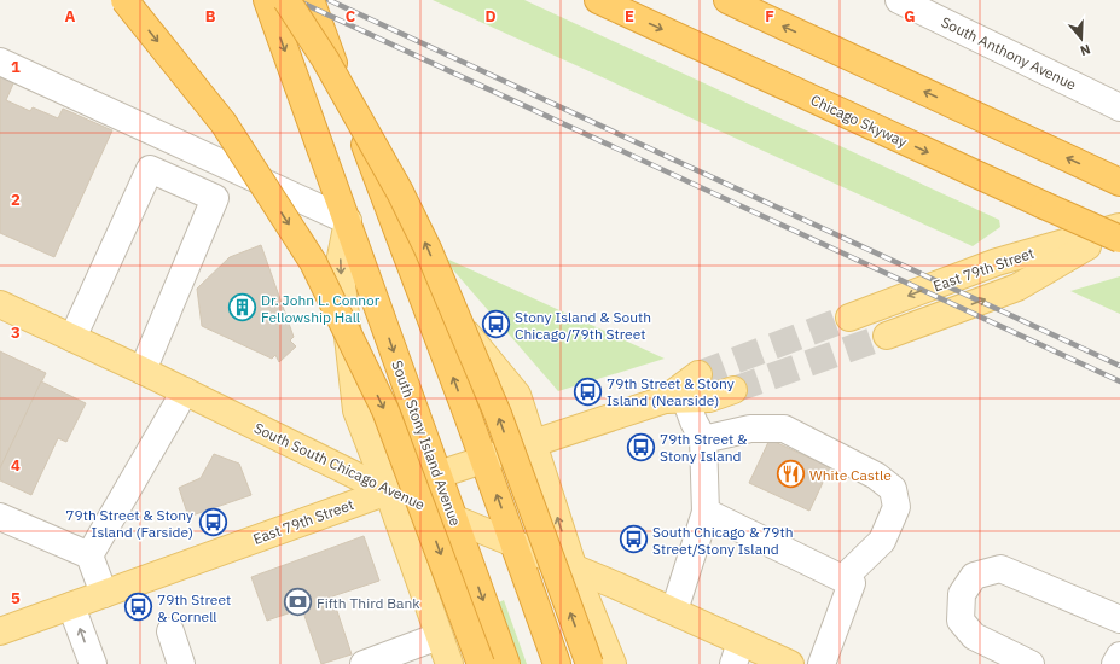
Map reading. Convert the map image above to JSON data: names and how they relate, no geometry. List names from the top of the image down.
{
  "streets": {
    "highway": ["Chicago Skyway", "South Stony Island Avenue"],
    "main road": ["East 79th Street", "South South Chicago Avenue"],
    "street": ["South Anthony Avenue"]
  },
  "crossings": [
    ["East 79th Street", "South Stony Island Avenue"],
    ["East 79th Street", "South South Chicago Avenue"],
    ["South Stony Island Avenue", "South South Chicago Avenue"]
  ],
  "places": {
    "building": ["Dr. John L. Connor Fellowship Hall"],
    "bus stop": [
      "Stony Island & South Chicago/79th Street",
      "79th Street & Stony Island (Nearside)",
      "79th Street & Stony Island",
      "79th Street & Stony Island (Farside)",
      "South Chicago & 79th Street/Stony Island",
      "79th Street & Cornell"
    ],
    "restaurant": ["White Castle"],
    "bank": ["Fifth Third Bank"]
  },
  "north": "bottom",
  "grid": {
    "columns": [
      "A",
      "B",
      "C",
      "D",
      "E",
      "F",
      "G"
    ],
    "rows": [
      "1",
      "2",
      "3",
      "4",
      "5"
    ]
  }
}
